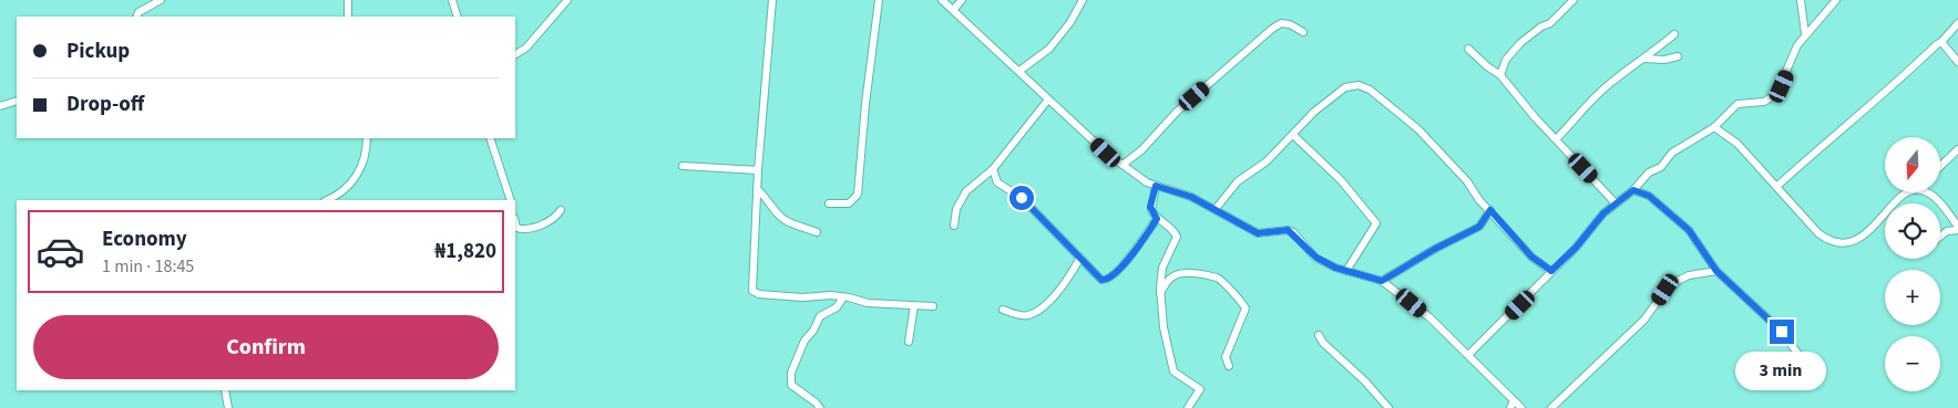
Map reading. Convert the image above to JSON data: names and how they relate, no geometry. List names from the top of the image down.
{
  "north": "bottom",
  "page": {
    "banner": ["Pickup", "Drop-off"],
    "map_buttons": ["+", "−"],
    "list": [
      {
        "name": "Economy",
        "note": "1 min · 18:45",
        "value": "₦1,820"
      }
    ],
    "buttons": "Confirm",
    "bubble": "3 min"
  }
}
